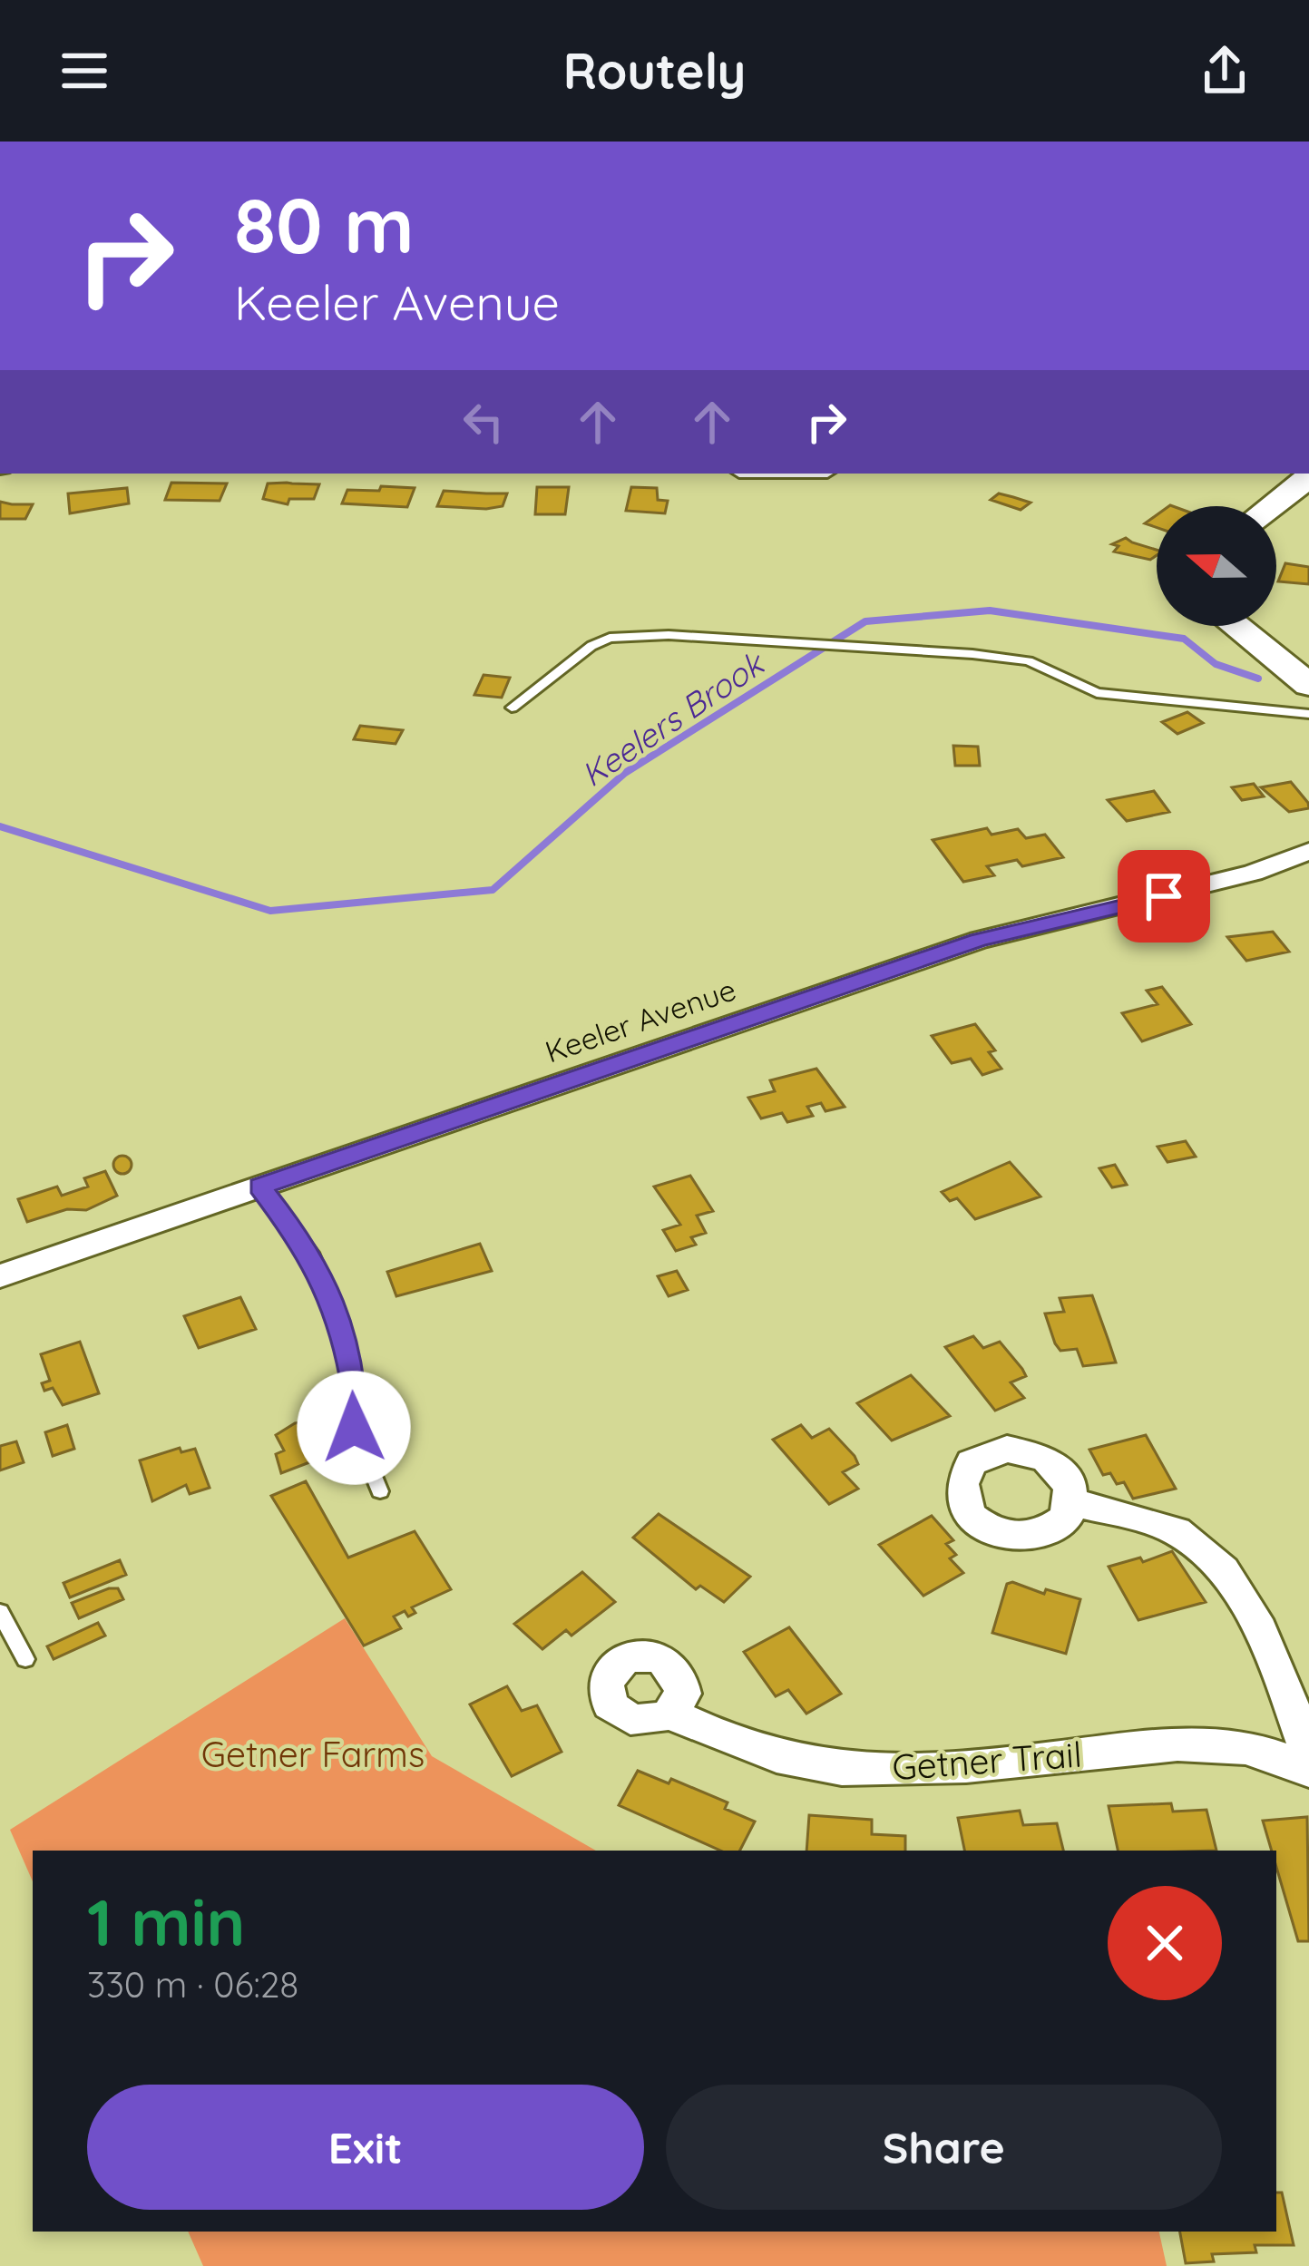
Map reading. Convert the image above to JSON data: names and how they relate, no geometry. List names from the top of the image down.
{
  "streets": {
    "street": ["Keeler Avenue", "Getner Trail"]
  },
  "water": ["Keelers Brook"],
  "parks": ["Getner Farms"],
  "north": "left",
  "page": {
    "header": "Routely",
    "turn": ["80 m", "Keeler Avenue"],
    "heading": ["1 min", "330 m · 06:28"],
    "buttons": ["Exit", "Share"]
  }
}
